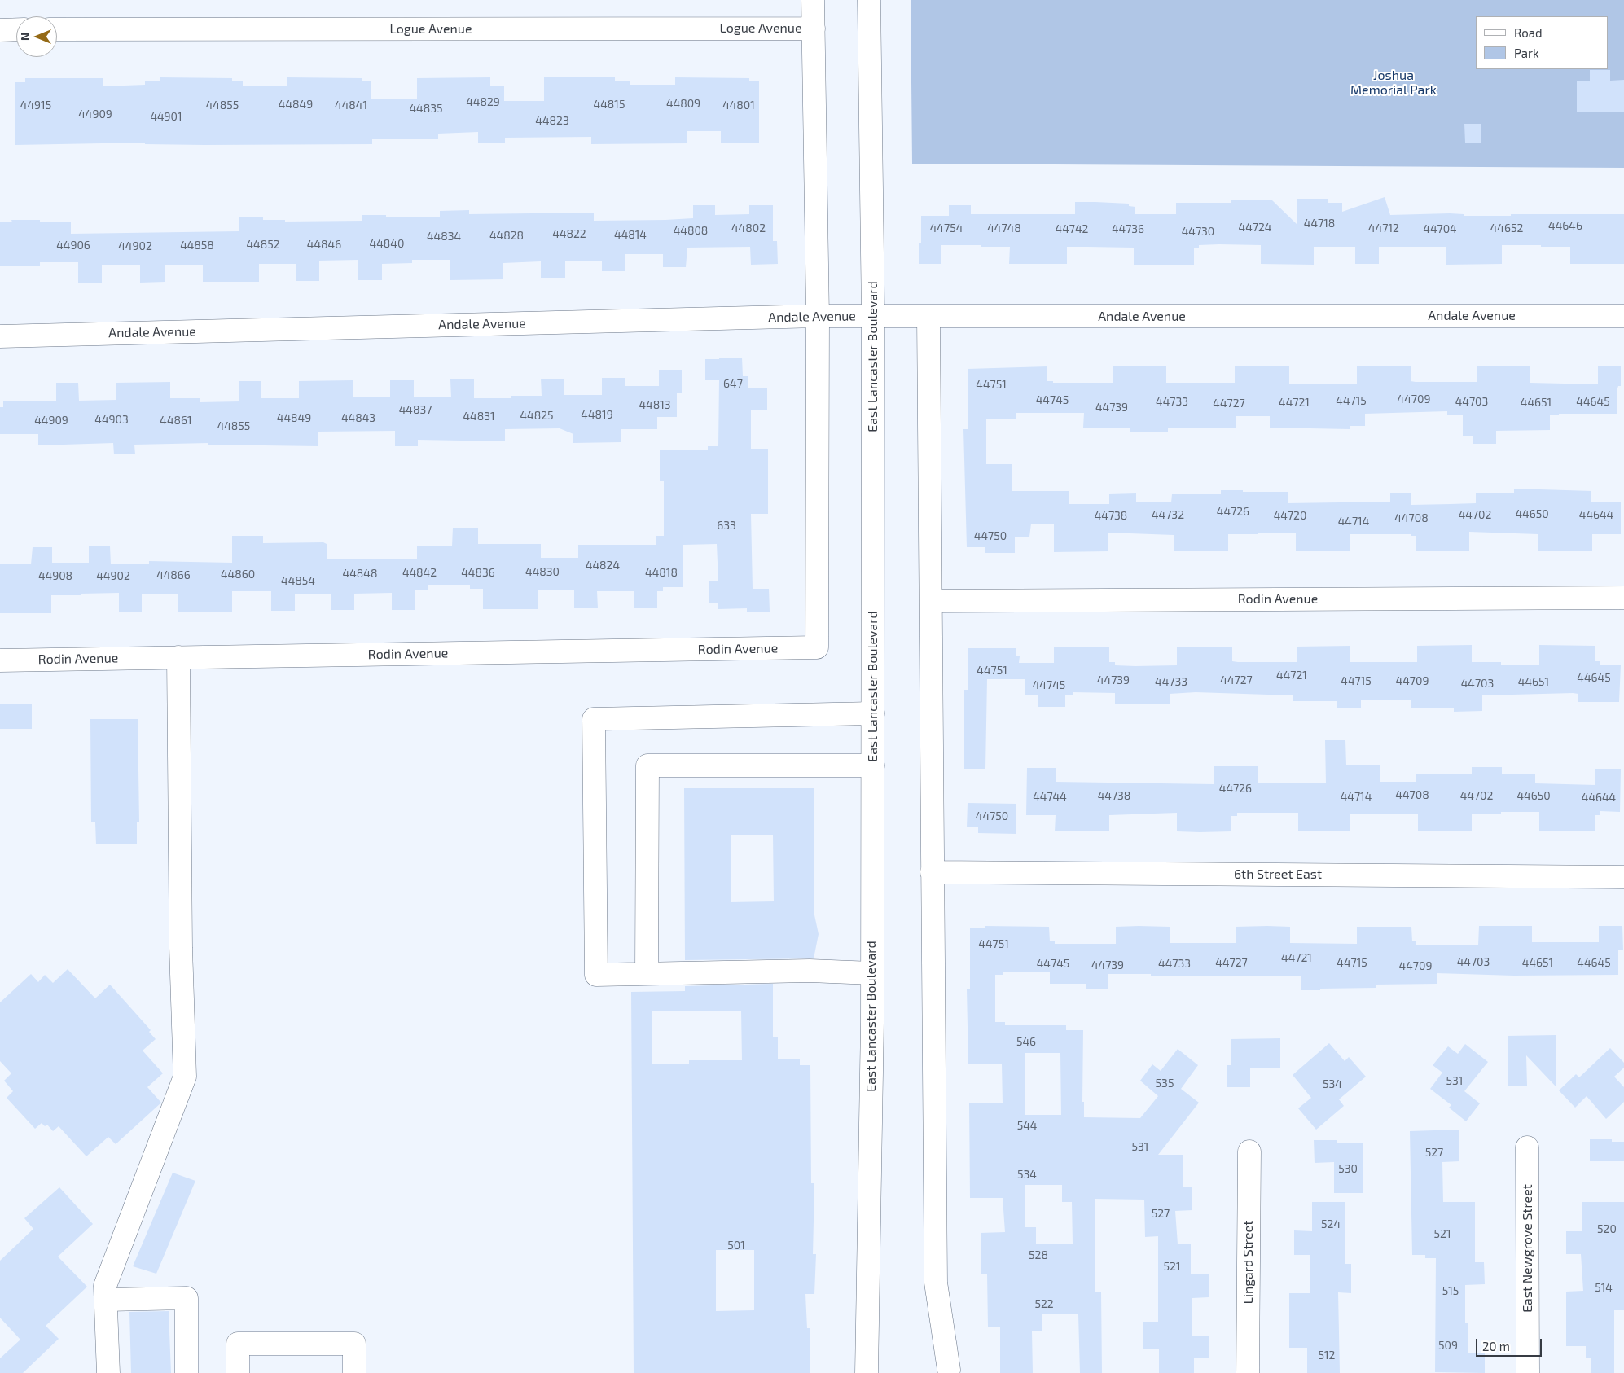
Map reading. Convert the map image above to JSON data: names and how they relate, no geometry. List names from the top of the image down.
{
  "streets": {
    "street": [
      "Logue Avenue",
      "Andale Avenue",
      "East Lancaster Boulevard",
      "Rodin Avenue",
      "6th Street East",
      "East Newgrove Street",
      "Lingard Street"
    ]
  },
  "crossings": [
    ["Andale Avenue", "East Lancaster Boulevard"],
    ["Andale Avenue", "Rodin Avenue"]
  ],
  "parks": ["Joshua Memorial Park"],
  "house_numbers": [
    "44829",
    "44809",
    "44849",
    "44815",
    "44915",
    "44855",
    "44841",
    "44801",
    "44835",
    "44909",
    "44901",
    "44823",
    "44718",
    "44646",
    "44724",
    "44802",
    "44754",
    "44748",
    "44712",
    "44652",
    "44742",
    "44736",
    "44704",
    "44808",
    "44730",
    "44822",
    "44814",
    "44828",
    "44834",
    "44840",
    "44852",
    "44846",
    "44906",
    "44858",
    "44902",
    "647",
    "44751",
    "44709",
    "44745",
    "44715",
    "44733",
    "44703",
    "44645",
    "44721",
    "44651",
    "44727",
    "44813",
    "44739",
    "44837",
    "44819",
    "44825",
    "44831",
    "44849",
    "44843",
    "44903",
    "44909",
    "44861",
    "44855",
    "44726",
    "44650",
    "44732",
    "44702",
    "44644",
    "44738",
    "44720",
    "44708",
    "44714",
    "633",
    "44750",
    "44824",
    "44830",
    "44842",
    "44836",
    "44818",
    "44848",
    "44860",
    "44866",
    "44908",
    "44902",
    "44854",
    "44751",
    "44721",
    "44645",
    "44739",
    "44727",
    "44715",
    "44709",
    "44733",
    "44651",
    "44703",
    "44745",
    "44726",
    "44708",
    "44738",
    "44702",
    "44650",
    "44744",
    "44714",
    "44644",
    "44750",
    "44751",
    "44721",
    "44703",
    "44727",
    "44715",
    "44651",
    "44645",
    "44745",
    "44733",
    "44739",
    "44709",
    "546",
    "531",
    "535",
    "534",
    "544",
    "531",
    "527",
    "530",
    "534",
    "527",
    "524",
    "520",
    "521",
    "501",
    "528",
    "521",
    "514",
    "515",
    "522",
    "509",
    "512"
  ],
  "legend": ["Road", "Park"],
  "scale_bar": "20 m",
  "north": "left"
}
